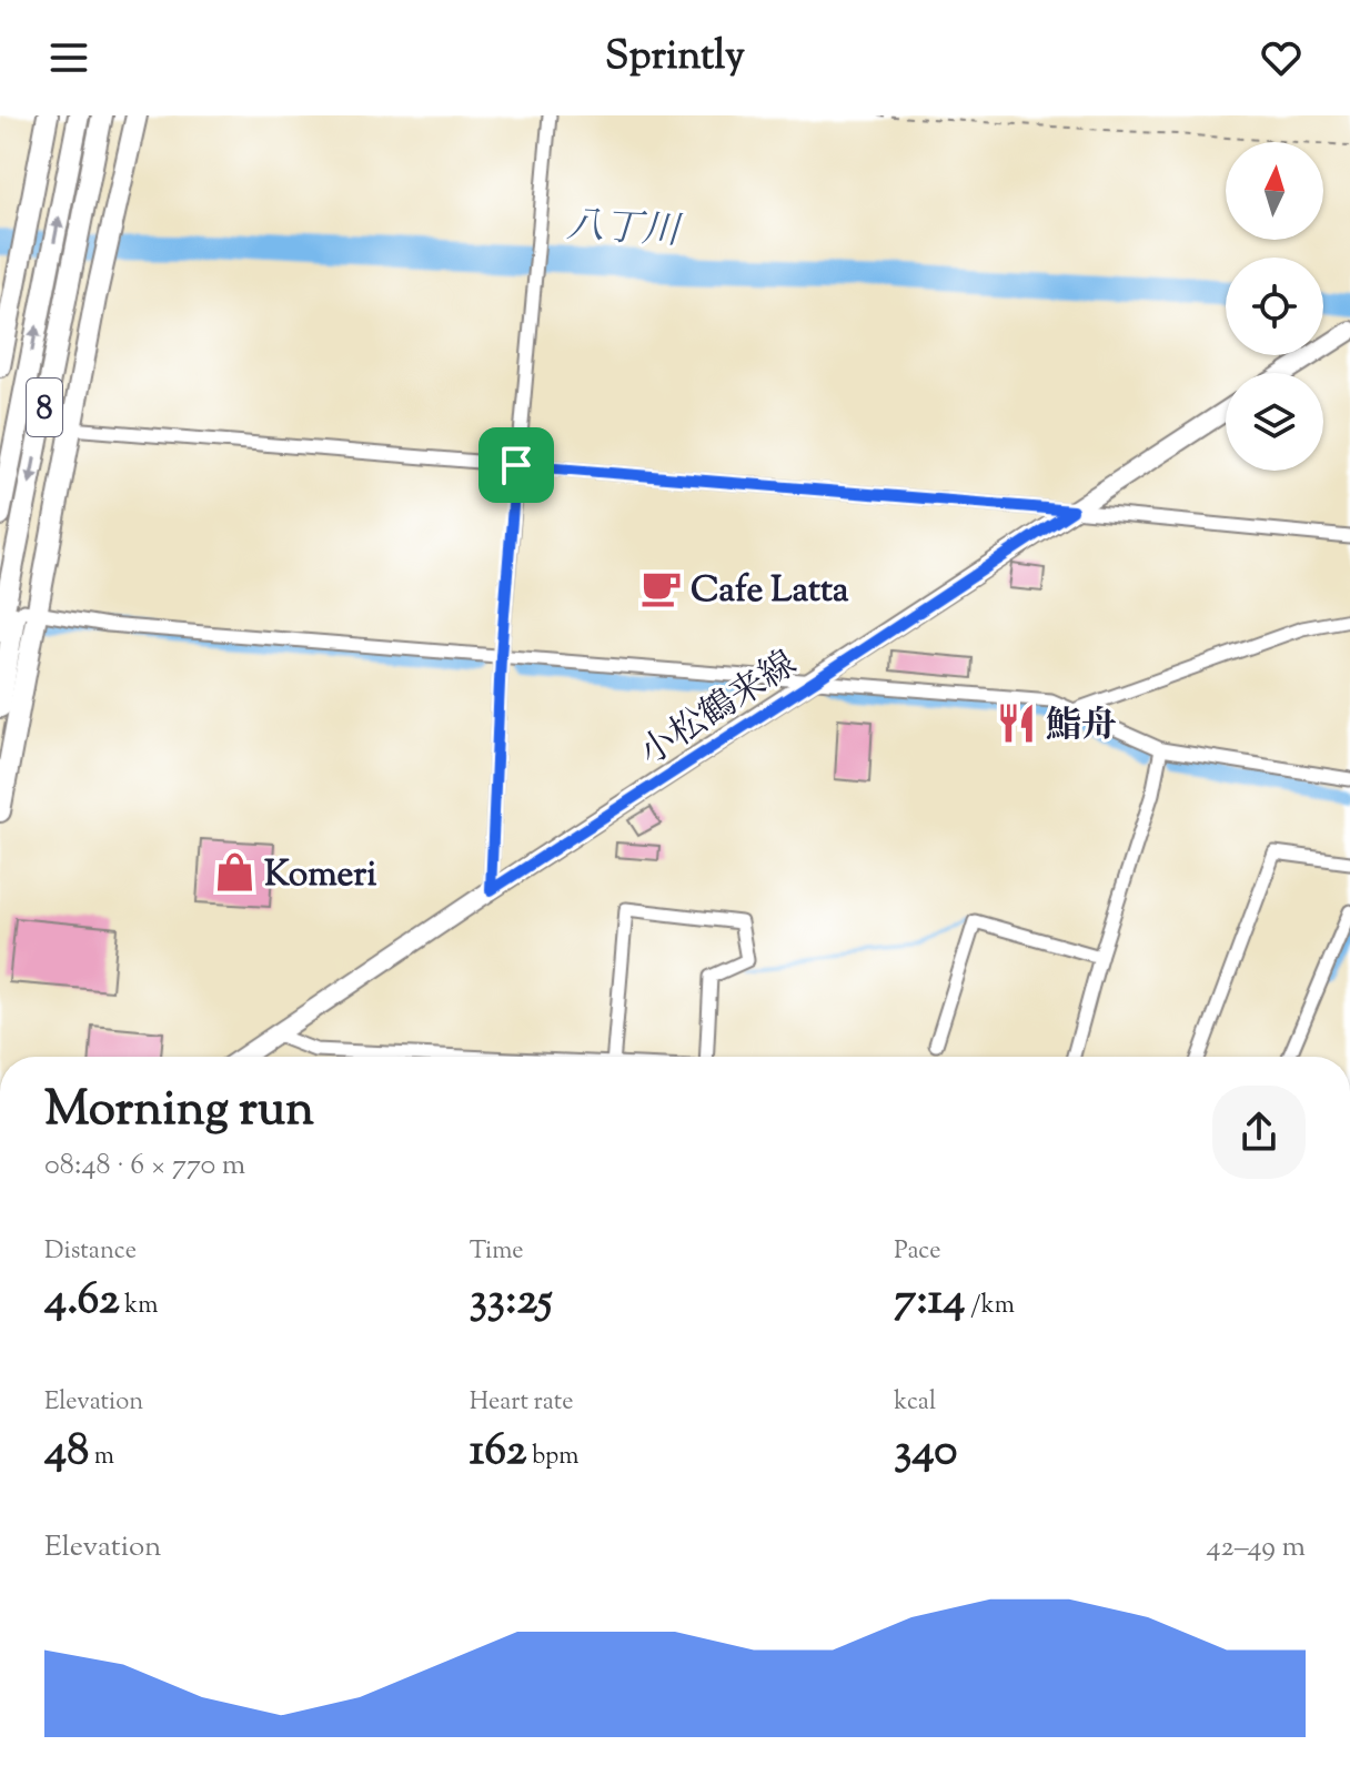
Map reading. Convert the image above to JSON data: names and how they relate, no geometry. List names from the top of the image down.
{
  "streets": {
    "highway": ["8"],
    "main road": ["小松鶴来線"]
  },
  "water": ["八丁川"],
  "places": {
    "cafe": ["Cafe Latta"],
    "restaurant": ["鮨舟"],
    "shop": ["Komeri"]
  },
  "north": "top",
  "page": {
    "header": "Sprintly",
    "heading": ["Morning run", "08:48 · 6 × 770 m"],
    "stats": [
      ["Distance", "4.62 km"],
      ["Time", "33:25"],
      ["Pace", "7:14 /km"],
      ["Elevation", "48 m"],
      ["Heart rate", "162 bpm"],
      ["kcal", "340"]
    ],
    "chart": ["Elevation", "42–49 m"]
  }
}
